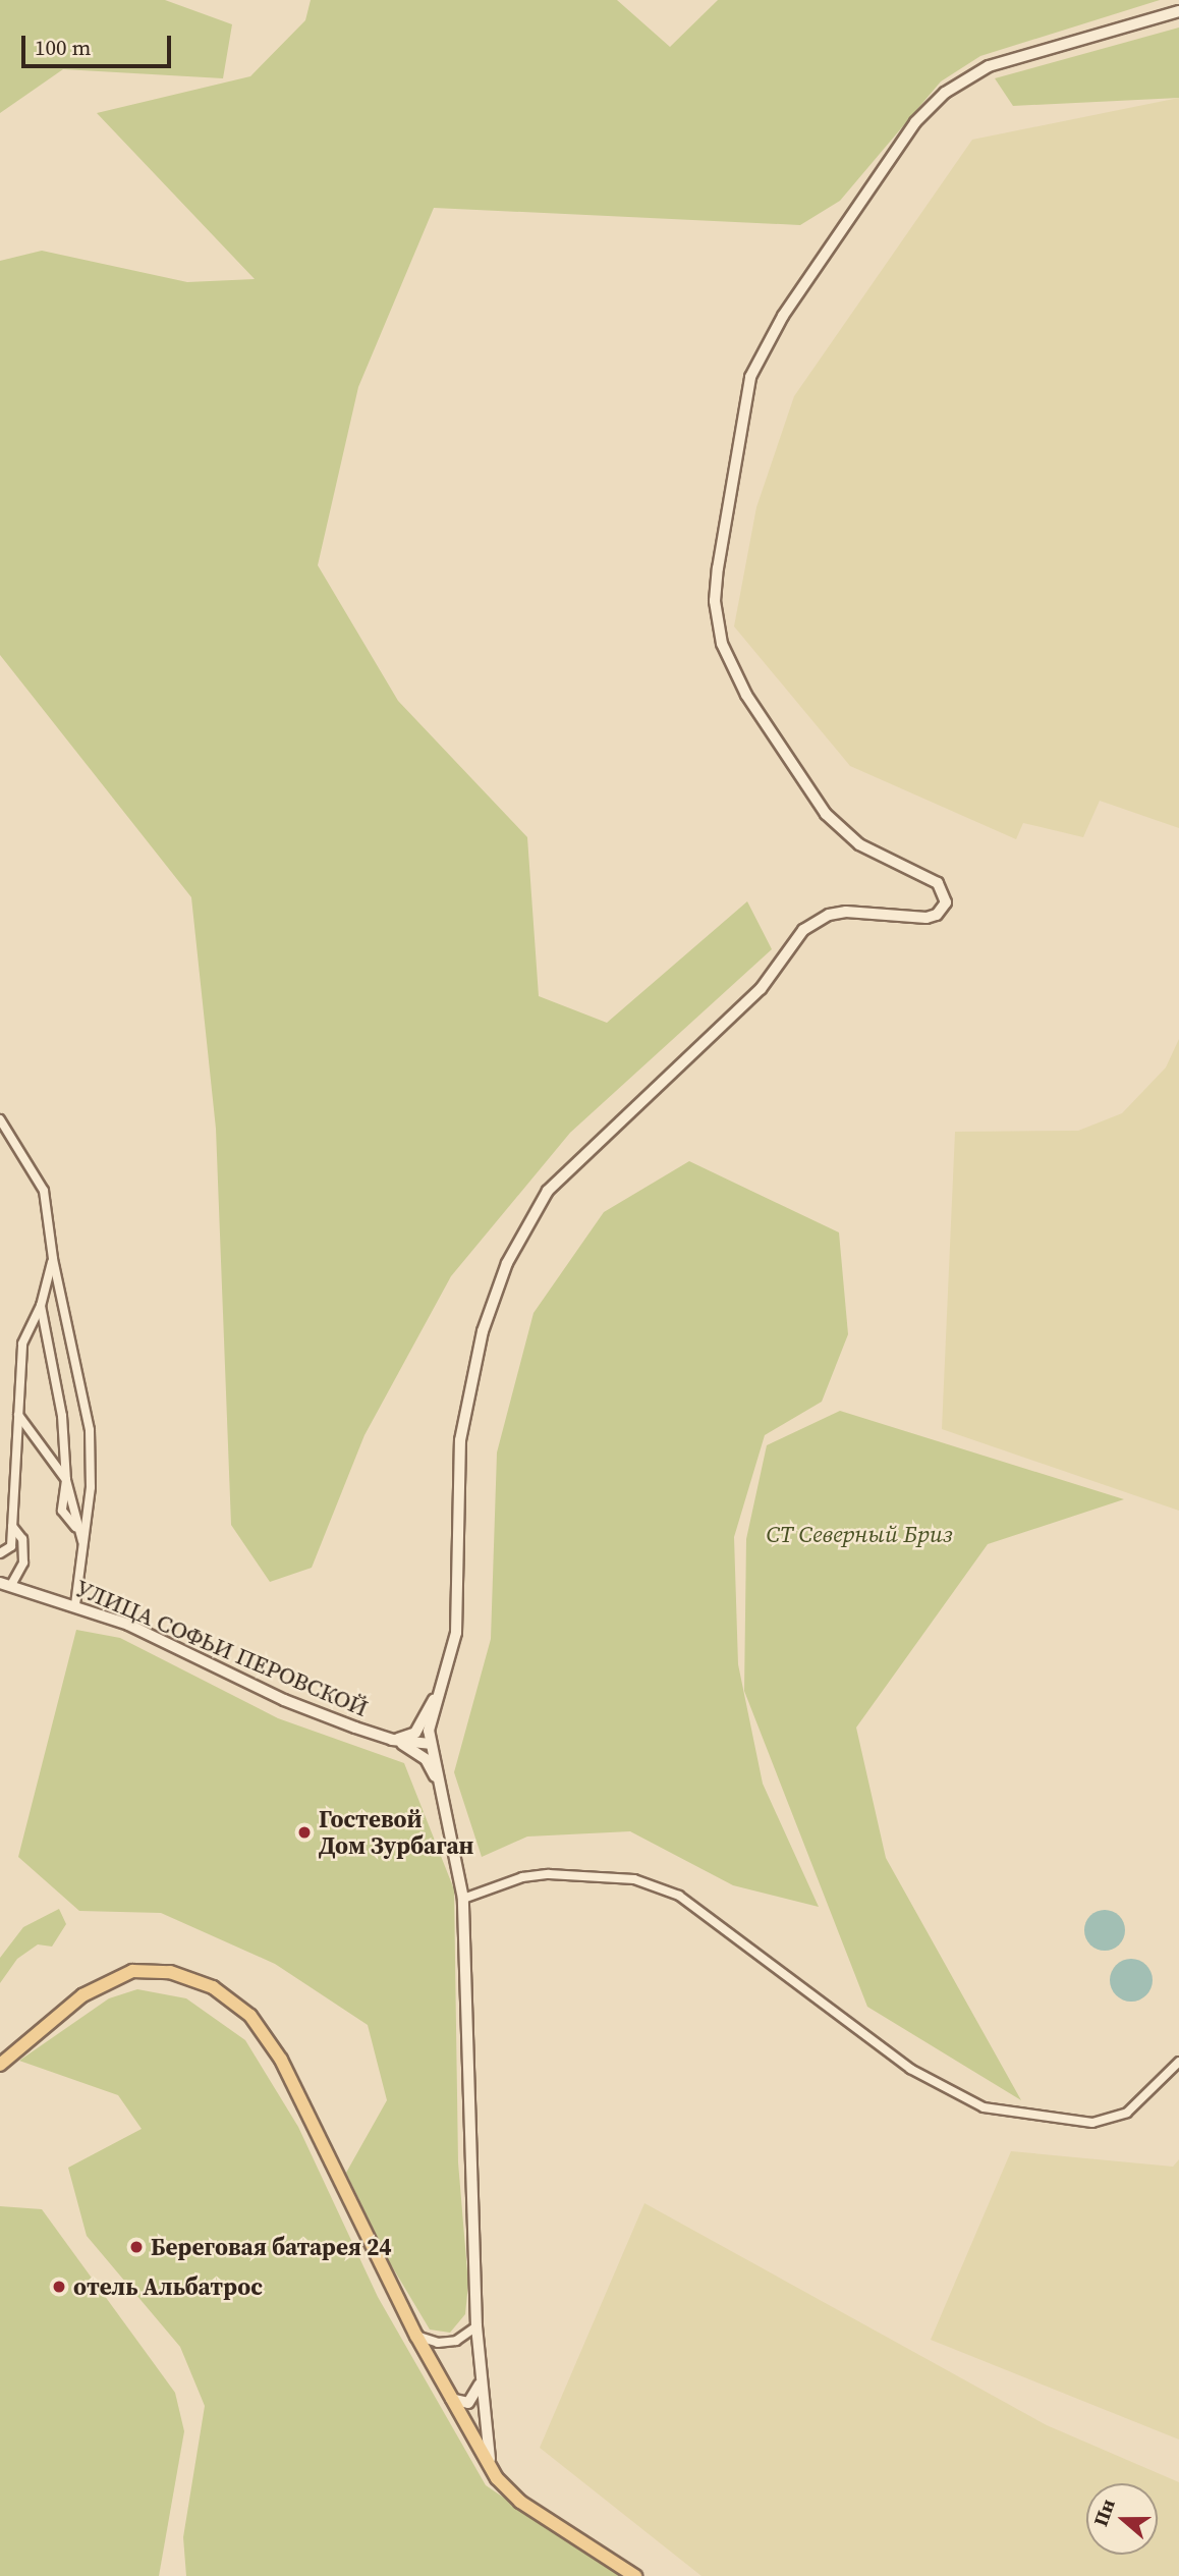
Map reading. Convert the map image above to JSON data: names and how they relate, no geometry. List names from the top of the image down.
{
  "streets": {
    "street": ["УЛИЦА СОФЬИ ПЕРОВСКОЙ"]
  },
  "parks": ["СТ Северный Бриз"],
  "places": ["Гостевой Дом Зурбаган", "Береговая батарея 24", "отель Альбатрос"],
  "scale_bar": "100 m",
  "north": "left"
}
